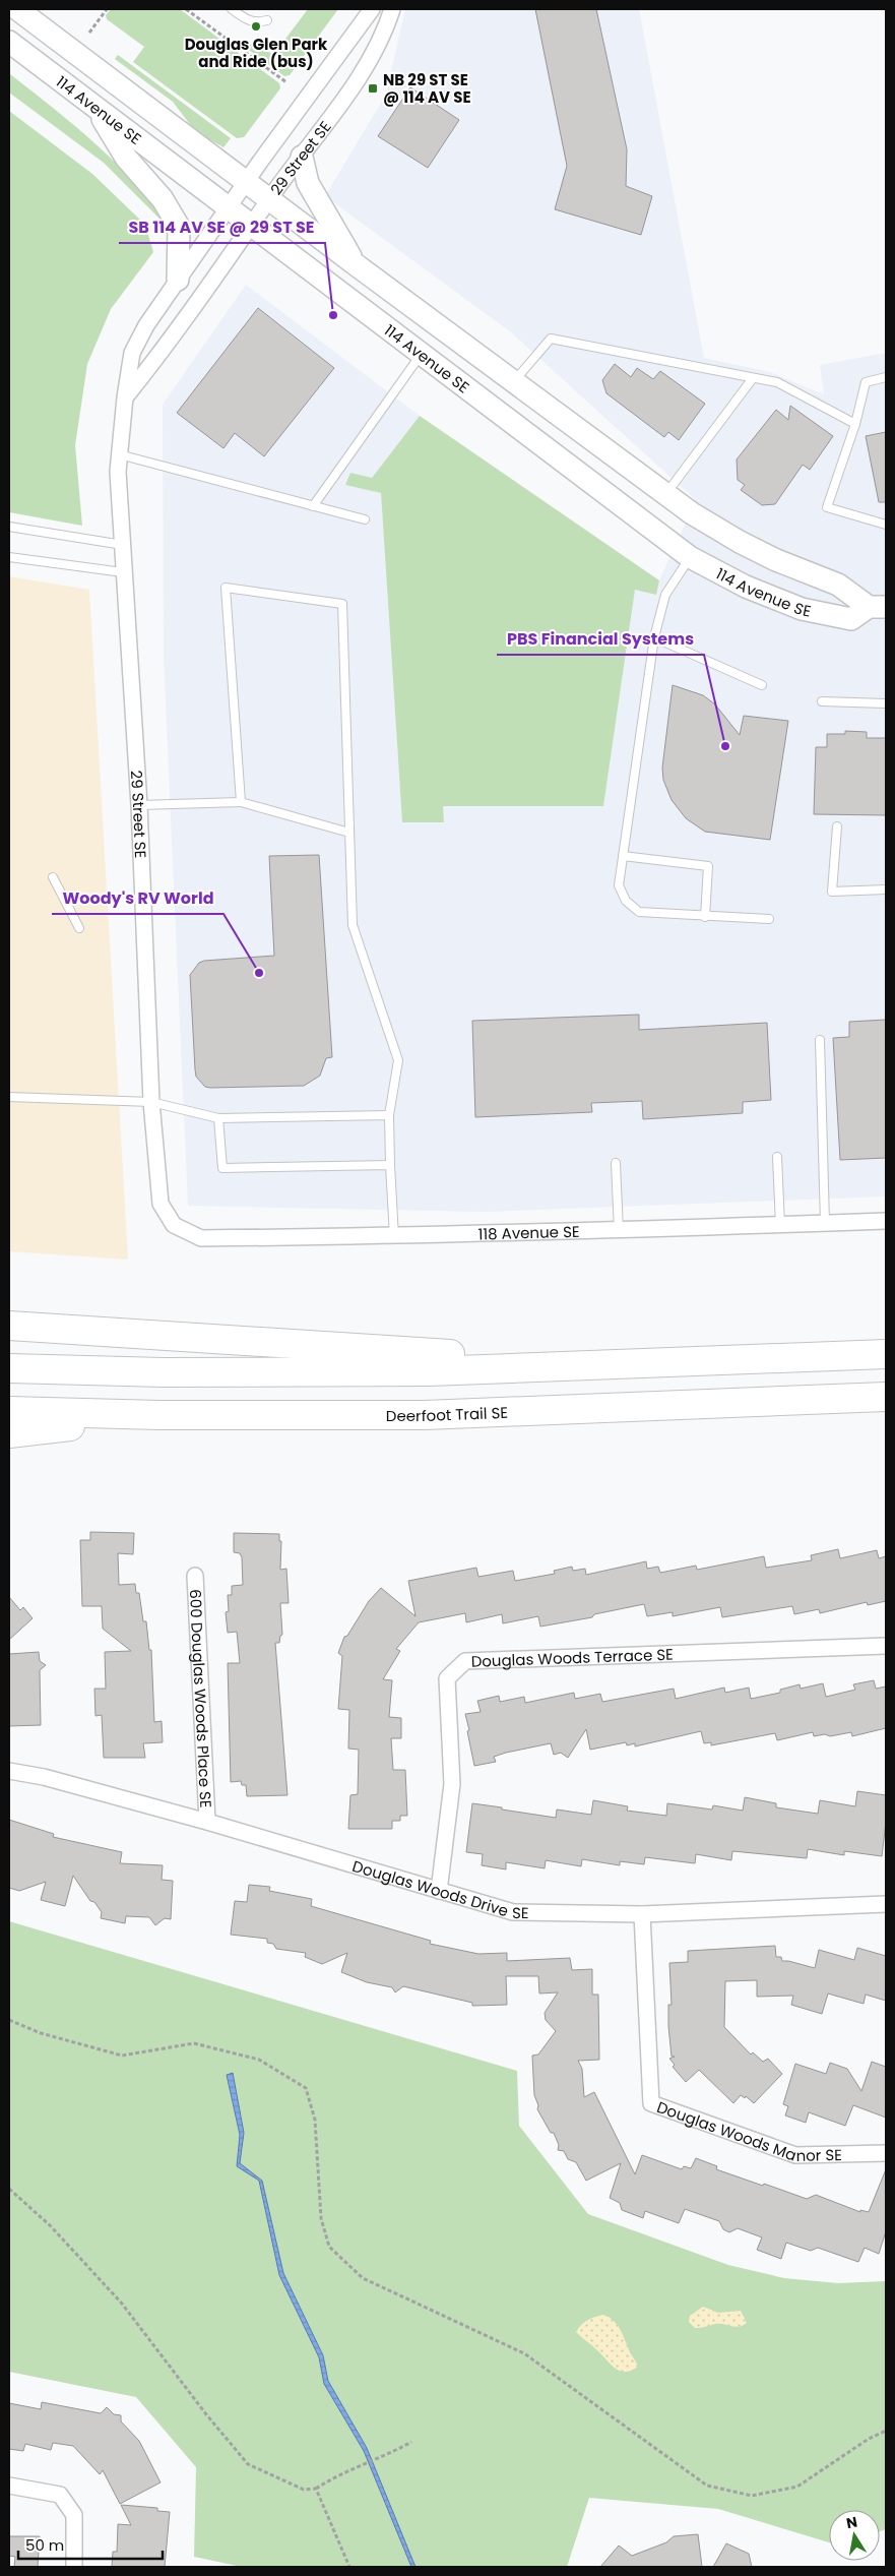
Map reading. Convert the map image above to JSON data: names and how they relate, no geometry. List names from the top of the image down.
{
  "streets": {
    "highway": ["Deerfoot Trail SE"],
    "main road": ["114 Avenue SE"],
    "street": [
      "29 Street SE",
      "118 Avenue SE",
      "Douglas Woods Terrace SE",
      "600 Douglas Woods Place SE",
      "Douglas Woods Drive SE",
      "Douglas Woods Manor SE"
    ]
  },
  "crossings": [
    ["114 Avenue SE", "29 Street SE"],
    ["29 Street SE", "118 Avenue SE"],
    ["Douglas Woods Terrace SE", "Douglas Woods Drive SE"],
    ["600 Douglas Woods Place SE", "Douglas Woods Drive SE"],
    ["Douglas Woods Drive SE", "Douglas Woods Manor SE"]
  ],
  "places": {
    "other": [
      "Douglas Glen Park and Ride (bus)",
      "SB 114 AV SE @ 29 ST SE",
      "PBS Financial Systems",
      "Woody's RV World"
    ],
    "transit": ["NB 29 ST SE @ 114 AV SE"]
  },
  "scale_bar": "50 m",
  "north": "top"
}
